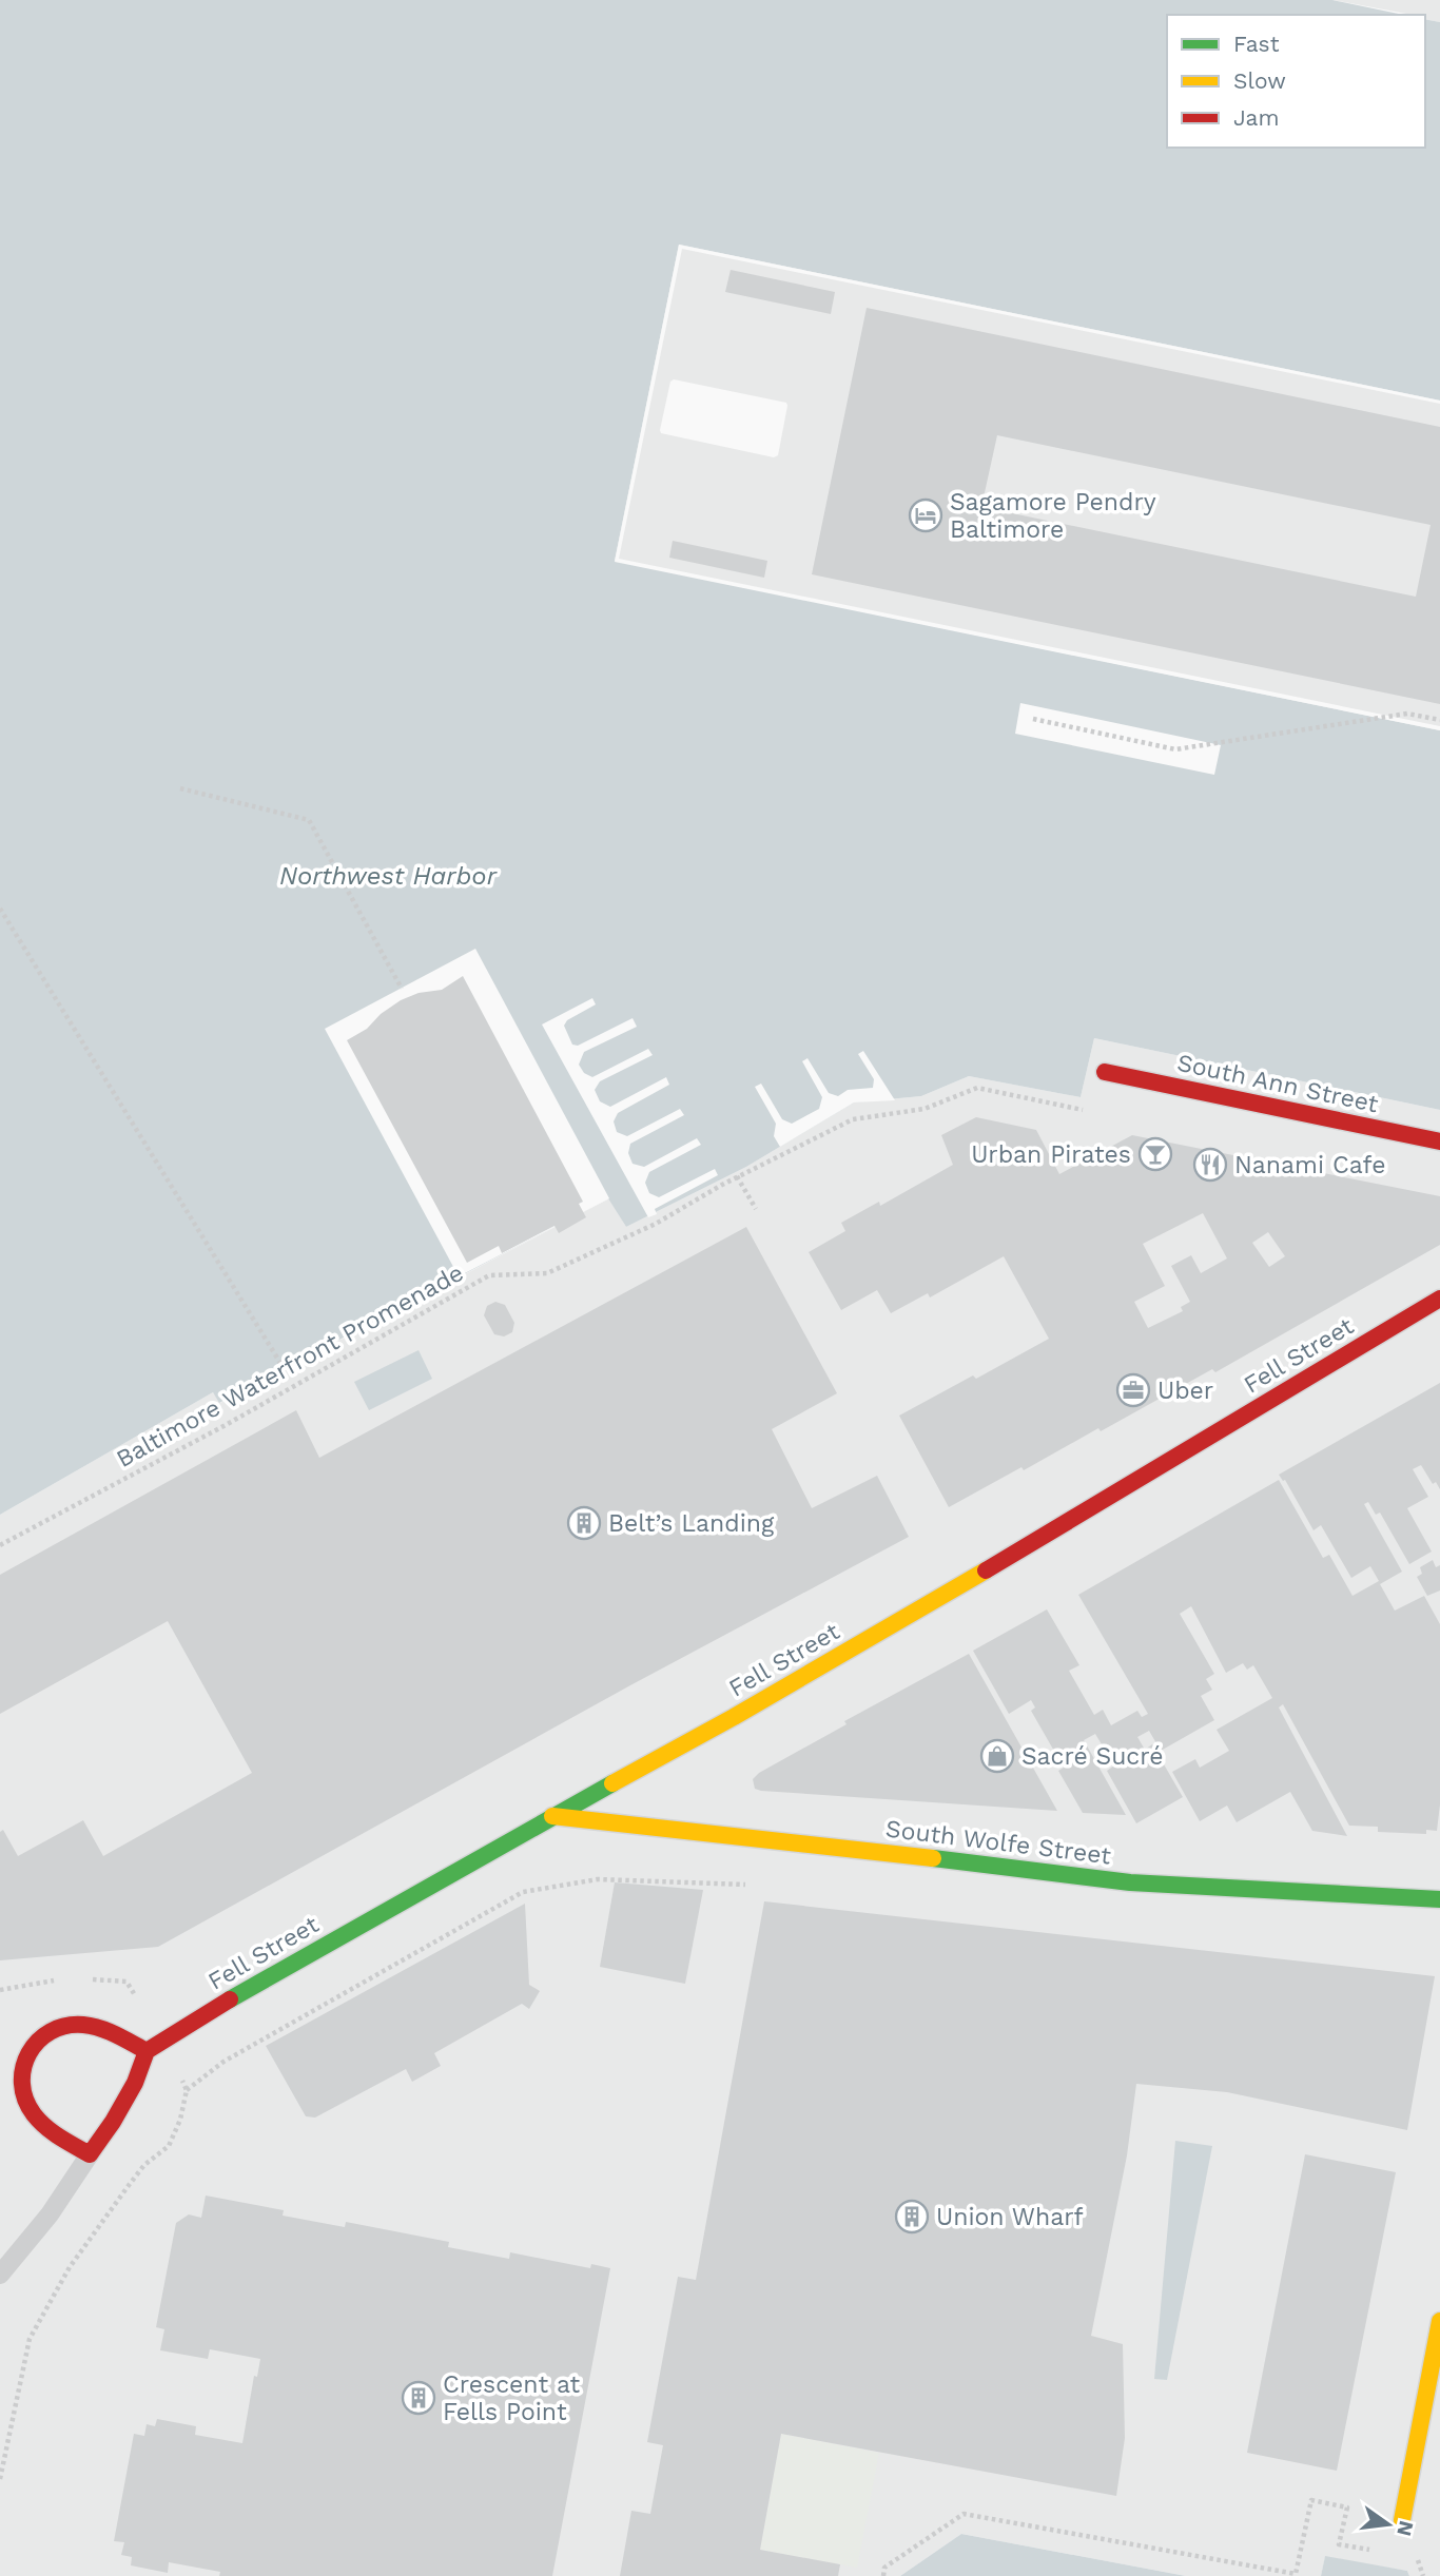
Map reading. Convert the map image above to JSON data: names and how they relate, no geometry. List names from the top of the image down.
{
  "streets": {
    "street": ["South Ann Street", "Fell Street", "South Wolfe Street"],
    "path": ["Baltimore Waterfront Promenade"]
  },
  "crossings": [
    ["Fell Street", "South Wolfe Street"]
  ],
  "water": ["Northwest Harbor"],
  "places": {
    "hotel": ["Sagamore Pendry Baltimore"],
    "bar": ["Urban Pirates"],
    "restaurant": ["Nanami Cafe"],
    "office": ["Uber"],
    "building": ["Belt’s Landing", "Union Wharf", "Crescent at Fells Point"],
    "shop": ["Sacré Sucré"]
  },
  "legend": ["Fast", "Slow", "Jam"],
  "north": "right"
}
